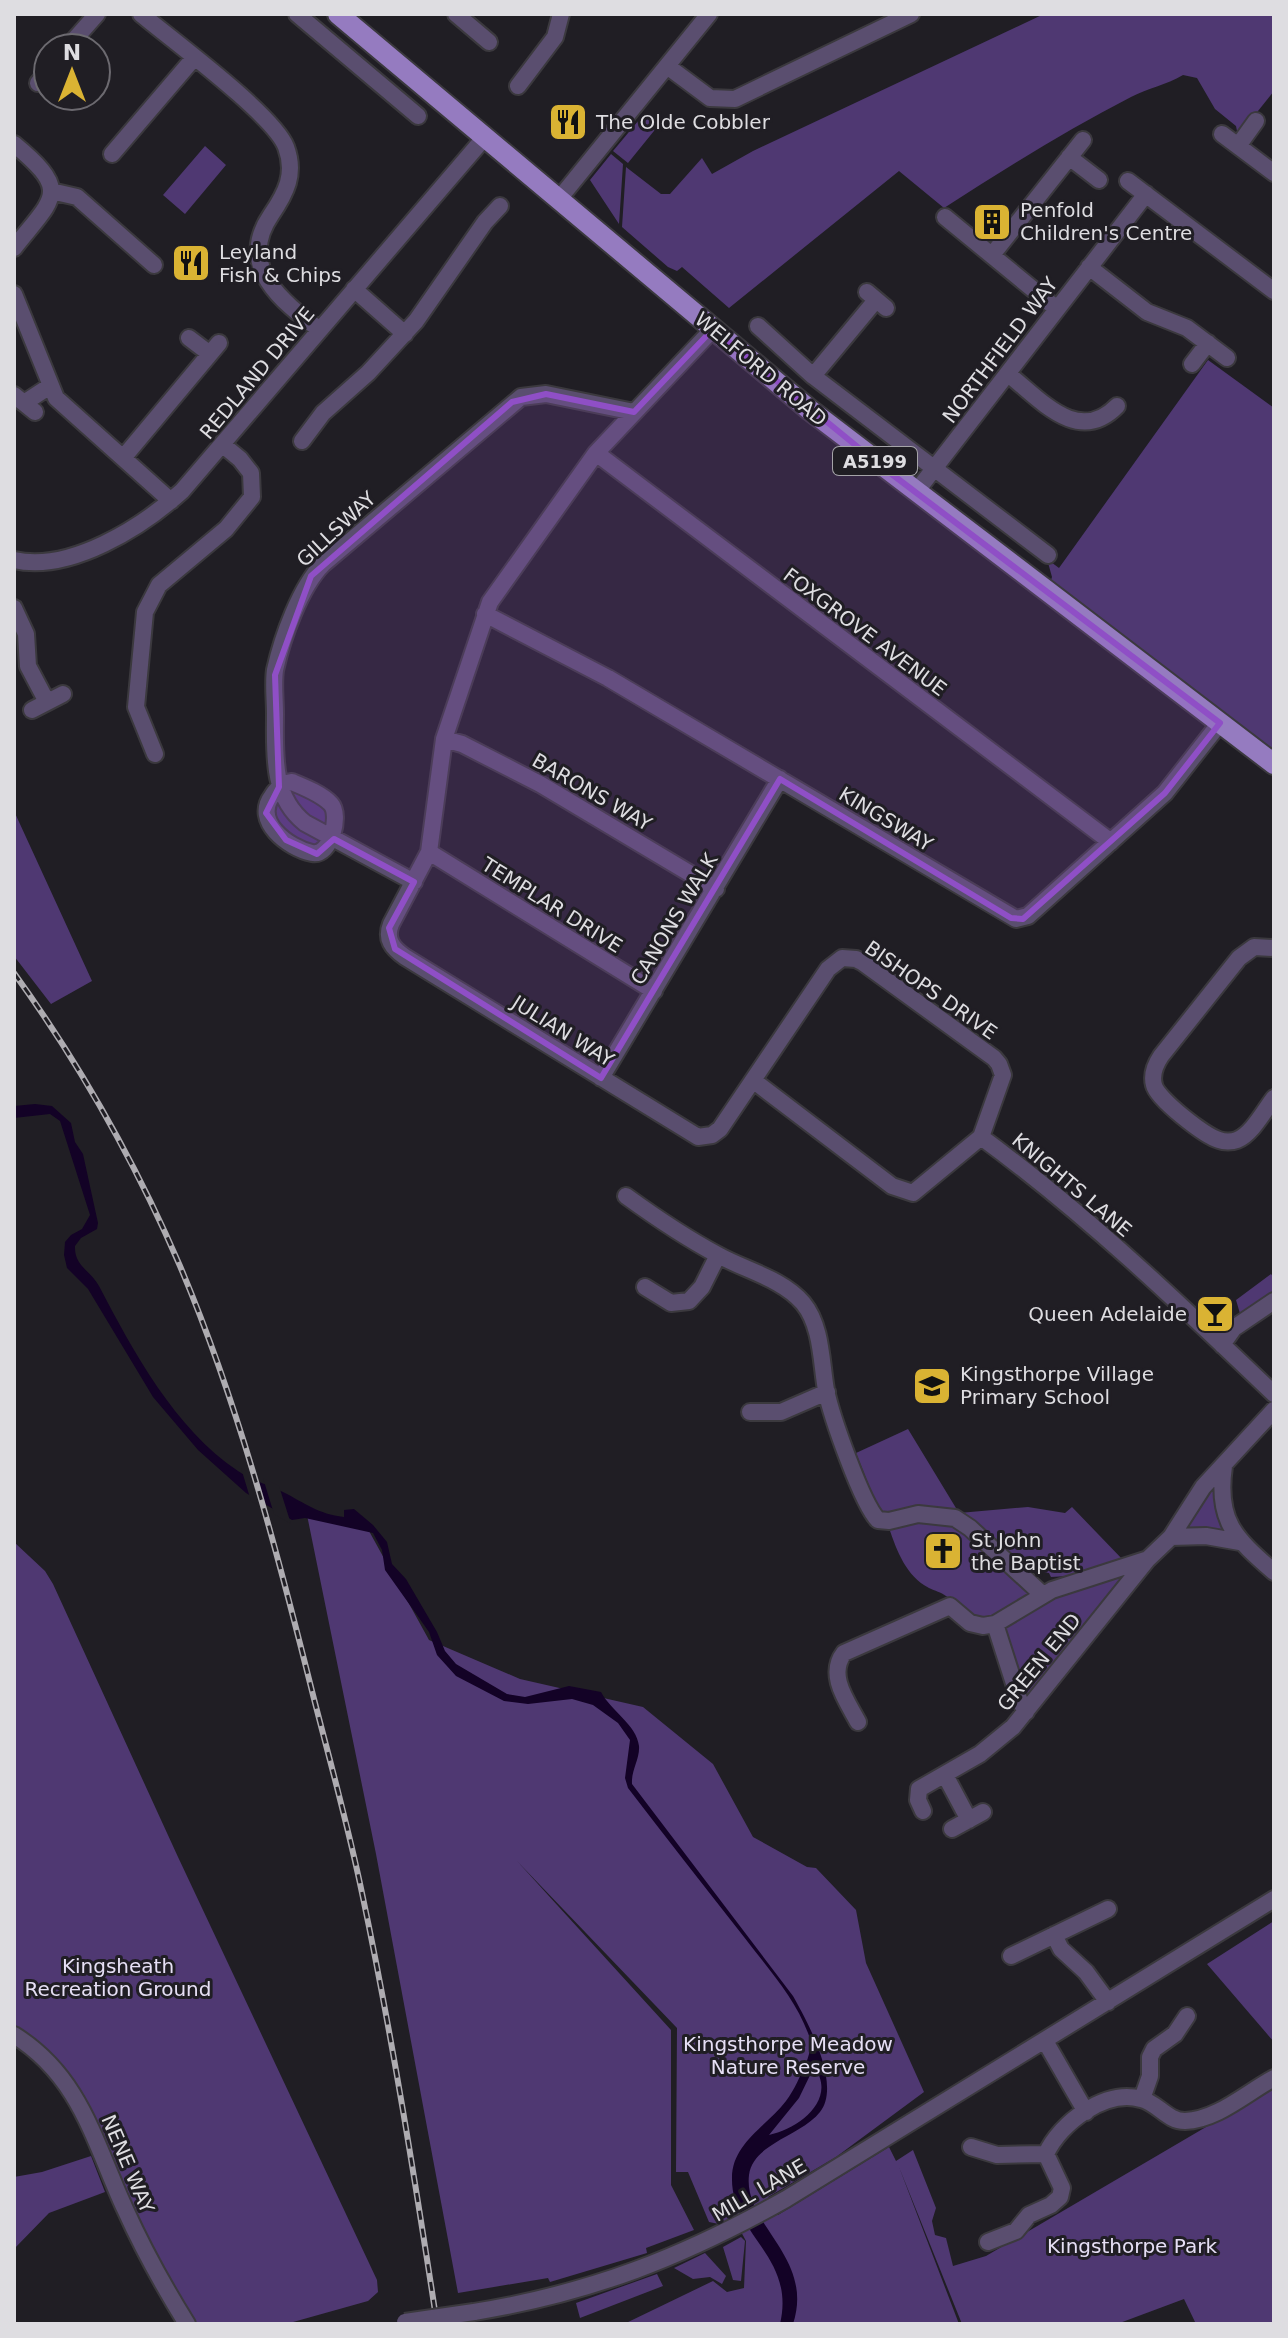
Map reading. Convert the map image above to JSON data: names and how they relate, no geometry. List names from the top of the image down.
{
  "streets": {
    "main road": ["WELFORD ROAD", "A5199"],
    "street": [
      "NORTHFIELD WAY",
      "REDLAND DRIVE",
      "GILLSWAY",
      "FOXGROVE AVENUE",
      "BARONS WAY",
      "KINGSWAY",
      "TEMPLAR DRIVE",
      "CANONS WALK",
      "BISHOPS DRIVE",
      "JULIAN WAY",
      "KNIGHTS LANE",
      "GREEN END",
      "NENE WAY",
      "MILL LANE"
    ]
  },
  "crossings": [
    ["NORTHFIELD WAY", "WELFORD ROAD"],
    ["WELFORD ROAD", "REDLAND DRIVE"],
    ["WELFORD ROAD", "KINGSWAY"],
    ["GILLSWAY", "JULIAN WAY"],
    ["FOXGROVE AVENUE", "KINGSWAY"],
    ["BARONS WAY", "CANONS WALK"],
    ["KINGSWAY", "CANONS WALK"],
    ["TEMPLAR DRIVE", "CANONS WALK"],
    ["CANONS WALK", "JULIAN WAY"],
    ["BISHOPS DRIVE", "JULIAN WAY"],
    ["BISHOPS DRIVE", "KNIGHTS LANE"]
  ],
  "parks": ["Kingsheath Recreation Ground", "Kingsthorpe Meadow Nature Reserve", "Kingsthorpe Park"],
  "places": {
    "restaurant": ["The Olde Cobbler", "Leyland Fish & Chips"],
    "building": ["Penfold Children's Centre"],
    "bar": ["Queen Adelaide"],
    "school or university": ["Kingsthorpe Village Primary School"],
    "church": ["St John the Baptist"]
  },
  "north": "top"
}
